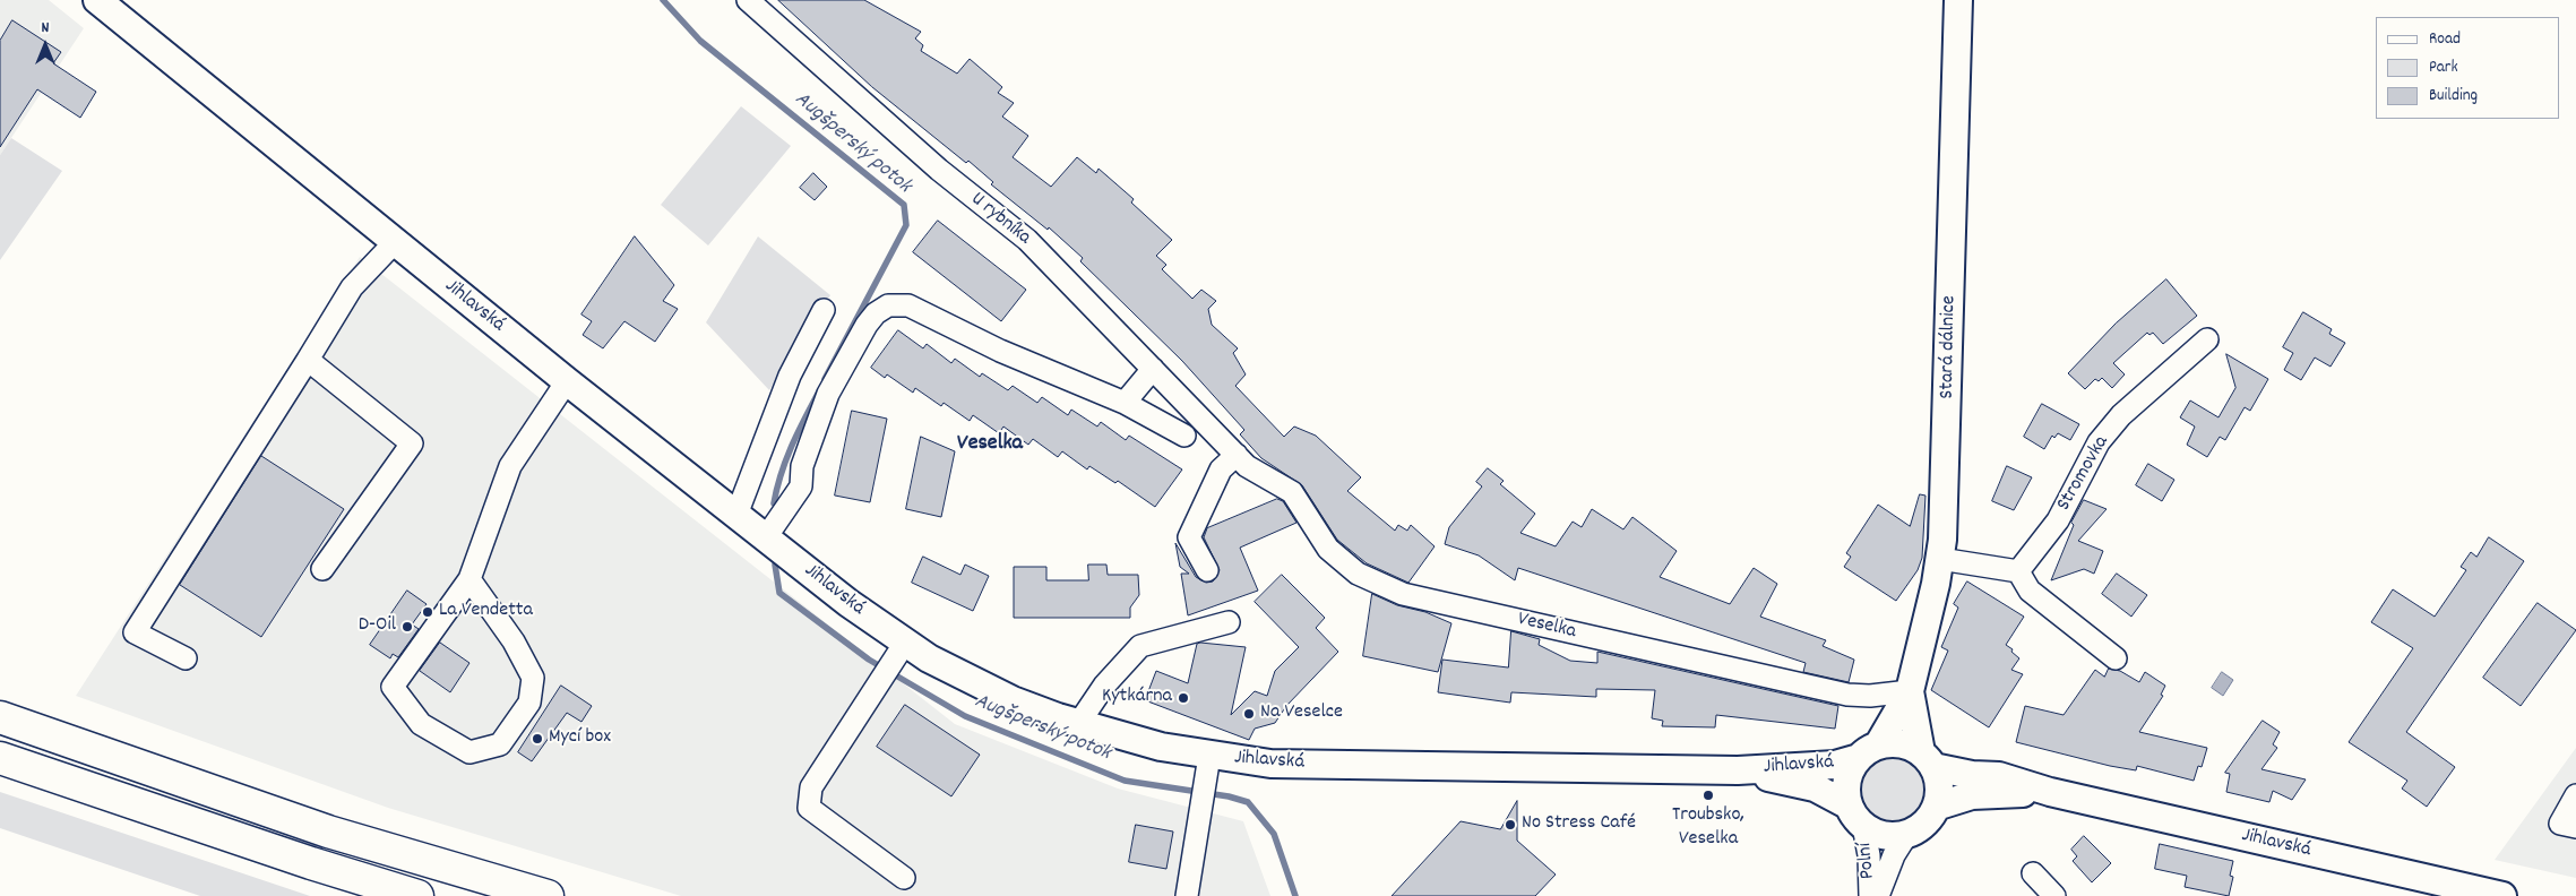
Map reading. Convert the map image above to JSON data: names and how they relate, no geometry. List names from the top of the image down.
{
  "streets": {
    "main road": ["Jihlavská", "Stará dálnice"],
    "street": [
      "U rybníka",
      "Stromovka",
      "Veselka",
      "Polní"
    ]
  },
  "crossings": [
    ["U rybníka", "Veselka"],
    ["Jihlavská", "Stará dálnice"],
    ["Jihlavská", "Polní"],
    ["Stará dálnice", "Veselka"],
    ["Stará dálnice", "Polní"]
  ],
  "districts": ["Veselka"],
  "water": ["Augšperský potok"],
  "places": [
    "La Vendetta",
    "D-Oil",
    "Kytkárna",
    "Na Veselce",
    "Mycí box",
    "Troubsko, Veselka",
    "No Stress Café"
  ],
  "legend": ["Road", "Park", "Building"],
  "north": "top"
}
